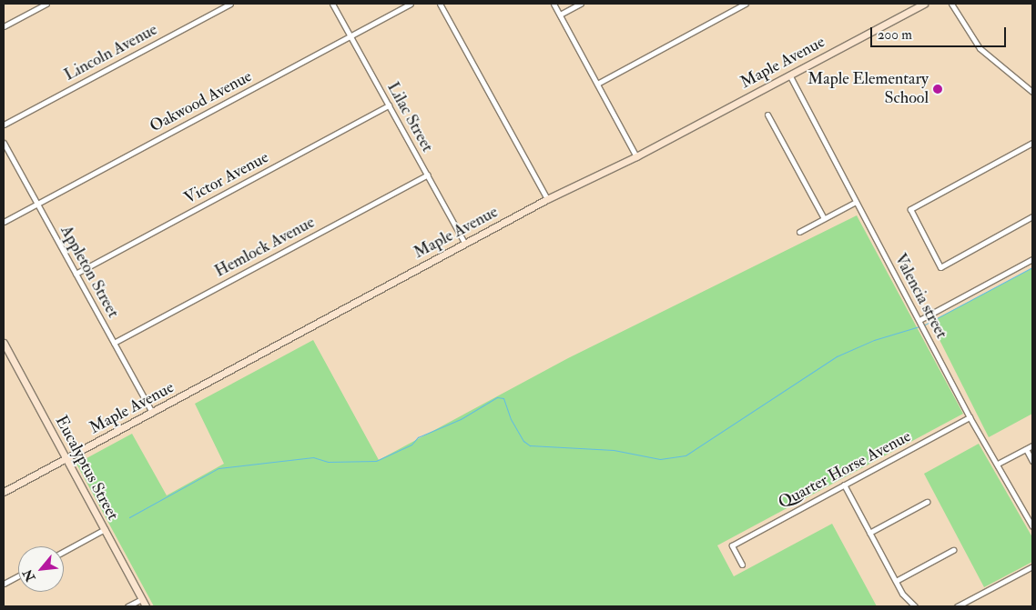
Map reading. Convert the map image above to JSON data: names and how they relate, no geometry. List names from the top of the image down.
{
  "streets": {
    "street": [
      "Lincoln Avenue",
      "Maple Avenue",
      "Oakwood Avenue",
      "Lilac Street",
      "Victor Avenue",
      "Hemlock Avenue",
      "Appleton Street",
      "Valencia street",
      "Eucalyptus Street",
      "Quarter Horse Avenue"
    ]
  },
  "crossings": [
    ["Maple Avenue", "Lilac Street"],
    ["Maple Avenue", "Appleton Street"],
    ["Maple Avenue", "Valencia street"],
    ["Maple Avenue", "Eucalyptus Street"],
    ["Oakwood Avenue", "Lilac Street"],
    ["Oakwood Avenue", "Appleton Street"],
    ["Lilac Street", "Victor Avenue"],
    ["Lilac Street", "Hemlock Avenue"],
    ["Victor Avenue", "Appleton Street"],
    ["Hemlock Avenue", "Appleton Street"],
    ["Valencia street", "Quarter Horse Avenue"]
  ],
  "places": ["Maple Elementary School"],
  "scale_bar": "200 m",
  "north": "bottom left"
}
